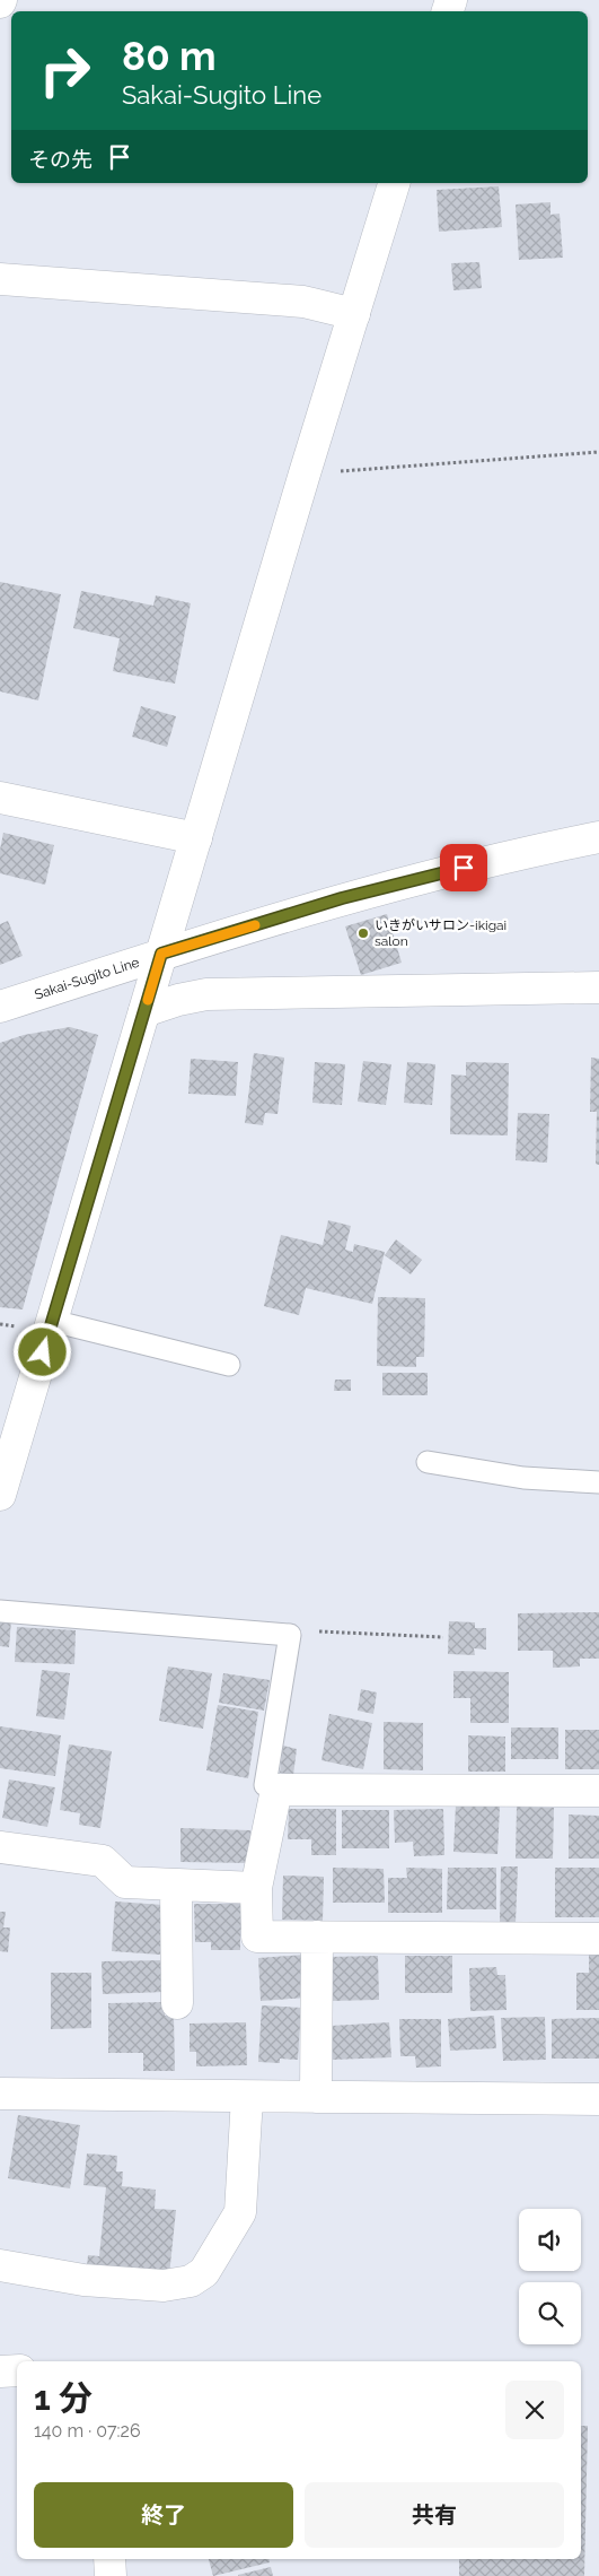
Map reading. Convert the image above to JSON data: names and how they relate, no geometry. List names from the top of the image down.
{
  "streets": {
    "street": ["Sakai-Sugito Line"]
  },
  "places": ["いきがいサロン-ikigai salon"],
  "page": {
    "turn": ["80 m", "Sakai-Sugito Line"],
    "then": "その先",
    "heading": ["1 分", "140 m · 07:26"],
    "buttons": ["終了", "共有"]
  }
}
